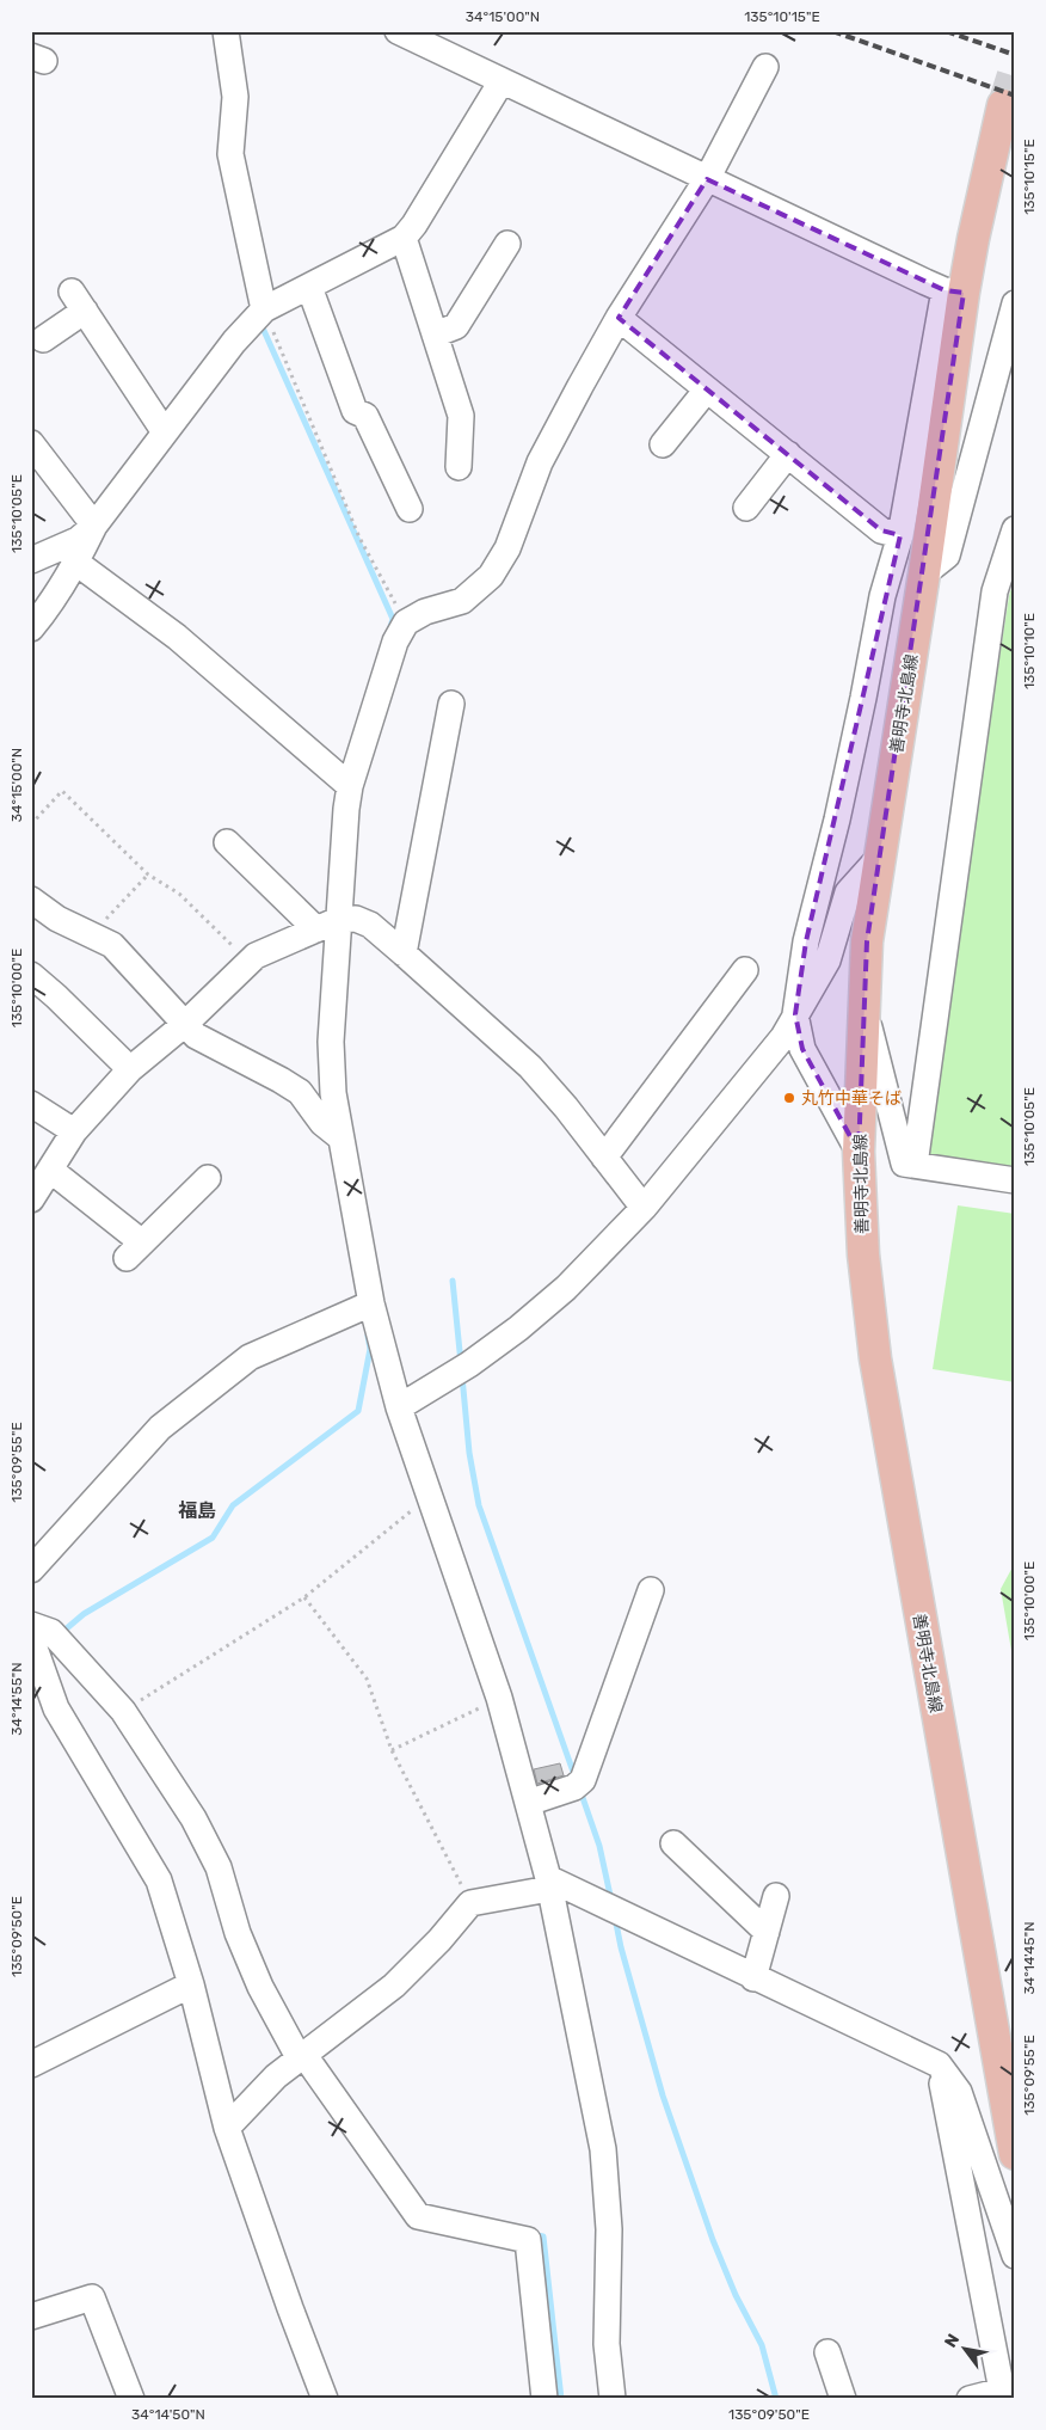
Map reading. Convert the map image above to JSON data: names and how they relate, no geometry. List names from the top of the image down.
{
  "streets": {
    "main road": ["善明寺北島線"]
  },
  "districts": ["福島"],
  "places": ["丸竹中華そば"],
  "north": "top left",
  "coordinates": [
    "34°15'00\"N",
    "135°10'15\"E",
    "135°10'05\"E",
    "135°10'10\"E",
    "135°10'00\"E",
    "135°09'55\"E",
    "34°14'55\"N",
    "135°09'50\"E",
    "34°14'45\"N",
    "34°14'50\"N"
  ]
}
